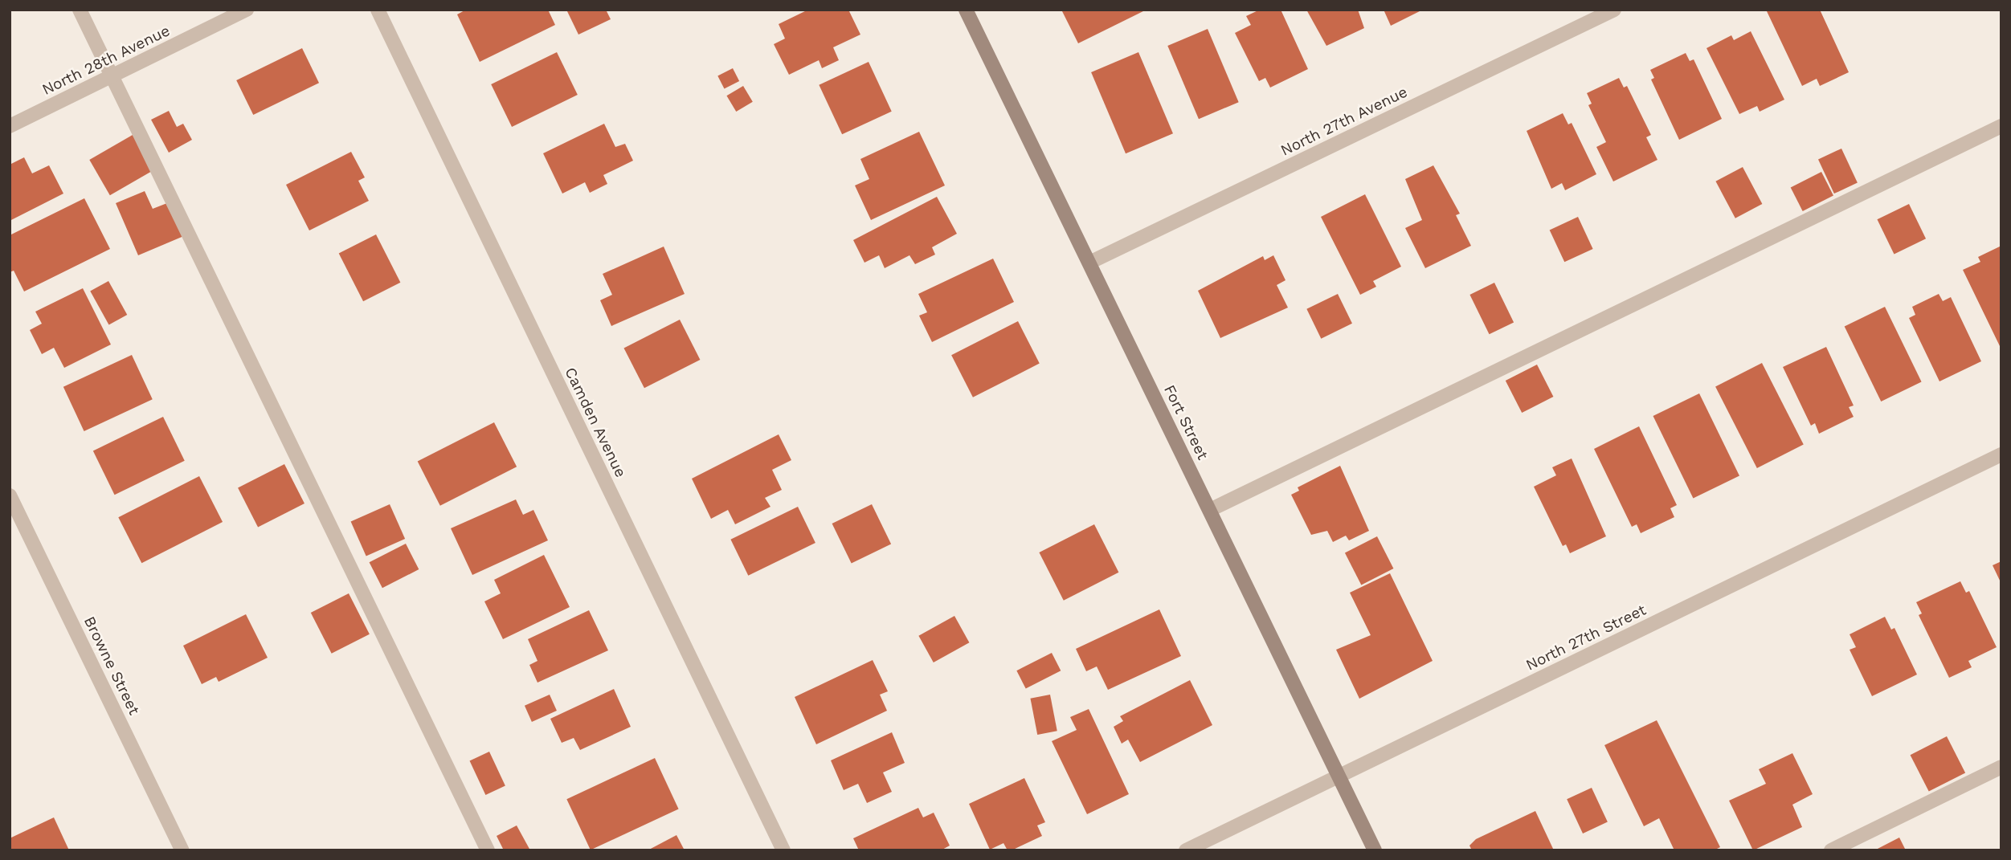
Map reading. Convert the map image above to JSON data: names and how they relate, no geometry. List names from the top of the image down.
{
  "streets": {
    "street": [
      "North 28th Avenue",
      "North 27th Avenue",
      "Camden Avenue",
      "Fort Street",
      "North 27th Street",
      "Browne Street"
    ]
  },
  "crossings": [
    ["North 27th Avenue", "Fort Street"],
    ["Fort Street", "North 27th Street"]
  ]
}
